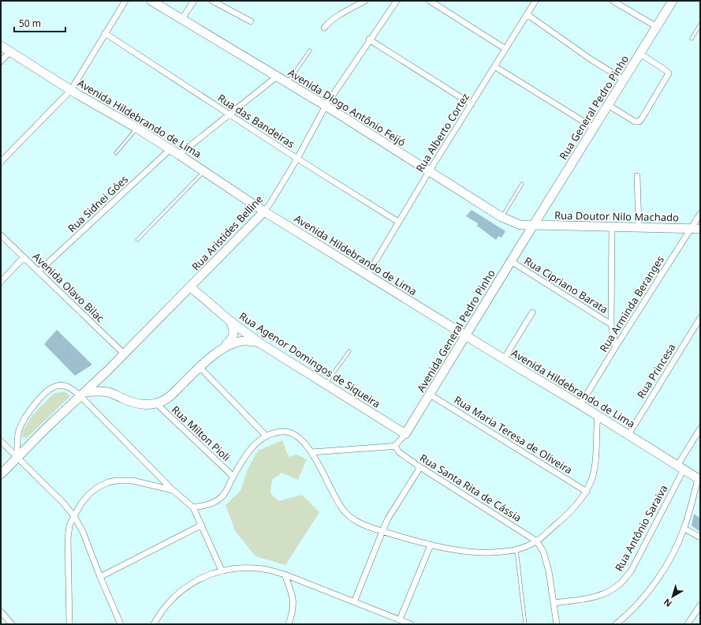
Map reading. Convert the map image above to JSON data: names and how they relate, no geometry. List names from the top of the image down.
{
  "streets": {
    "main road": [
      "Avenida Diogo Antônio Feijó",
      "Rua General Pedro Pinho",
      "Avenida Hildebrando de Lima",
      "Rua Doutor Nilo Machado",
      "Rua Aristides Belline",
      "Avenida General Pedro Pinho",
      "Rua Agenor Domingos de Siqueira"
    ],
    "street": [
      "Rua das Bandeiras",
      "Rua Alberto Cortez",
      "Rua Sidnei Góes",
      "Rua Cipriano Barata",
      "Avenida Olavo Bilac",
      "Rua Arminda Beranges",
      "Rua Princesa",
      "Rua Milton Pioli",
      "Rua Maria Teresa de Oliveira",
      "Rua Santa Rita de Cássia",
      "Rua Antônio Saraiva"
    ]
  },
  "crossings": [
    ["Avenida Diogo Antônio Feijó", "Rua General Pedro Pinho"],
    ["Avenida Diogo Antônio Feijó", "Rua Alberto Cortez"],
    ["Avenida Diogo Antônio Feijó", "Rua Doutor Nilo Machado"],
    ["Avenida Diogo Antônio Feijó", "Rua Aristides Belline"],
    ["Avenida Diogo Antônio Feijó", "Avenida General Pedro Pinho"],
    ["Rua General Pedro Pinho", "Rua Doutor Nilo Machado"],
    ["Rua General Pedro Pinho", "Avenida General Pedro Pinho"],
    ["Avenida Hildebrando de Lima", "Rua Alberto Cortez"],
    ["Avenida Hildebrando de Lima", "Rua Sidnei Góes"],
    ["Avenida Hildebrando de Lima", "Rua Aristides Belline"],
    ["Avenida Hildebrando de Lima", "Rua Arminda Beranges"],
    ["Avenida Hildebrando de Lima", "Avenida General Pedro Pinho"],
    ["Avenida Hildebrando de Lima", "Rua Princesa"],
    ["Avenida Hildebrando de Lima", "Rua Antônio Saraiva"],
    ["Rua das Bandeiras", "Rua Alberto Cortez"],
    ["Rua das Bandeiras", "Rua Aristides Belline"],
    ["Rua Sidnei Góes", "Avenida Olavo Bilac"],
    ["Rua Doutor Nilo Machado", "Rua Arminda Beranges"],
    ["Rua Doutor Nilo Machado", "Avenida General Pedro Pinho"],
    ["Rua Aristides Belline", "Avenida Olavo Bilac"],
    ["Rua Aristides Belline", "Rua Agenor Domingos de Siqueira"],
    ["Rua Cipriano Barata", "Avenida General Pedro Pinho"],
    ["Avenida General Pedro Pinho", "Rua Agenor Domingos de Siqueira"],
    ["Avenida General Pedro Pinho", "Rua Maria Teresa de Oliveira"],
    ["Avenida General Pedro Pinho", "Rua Santa Rita de Cássia"]
  ],
  "scale_bar": "50 m",
  "north": "bottom left"
}
